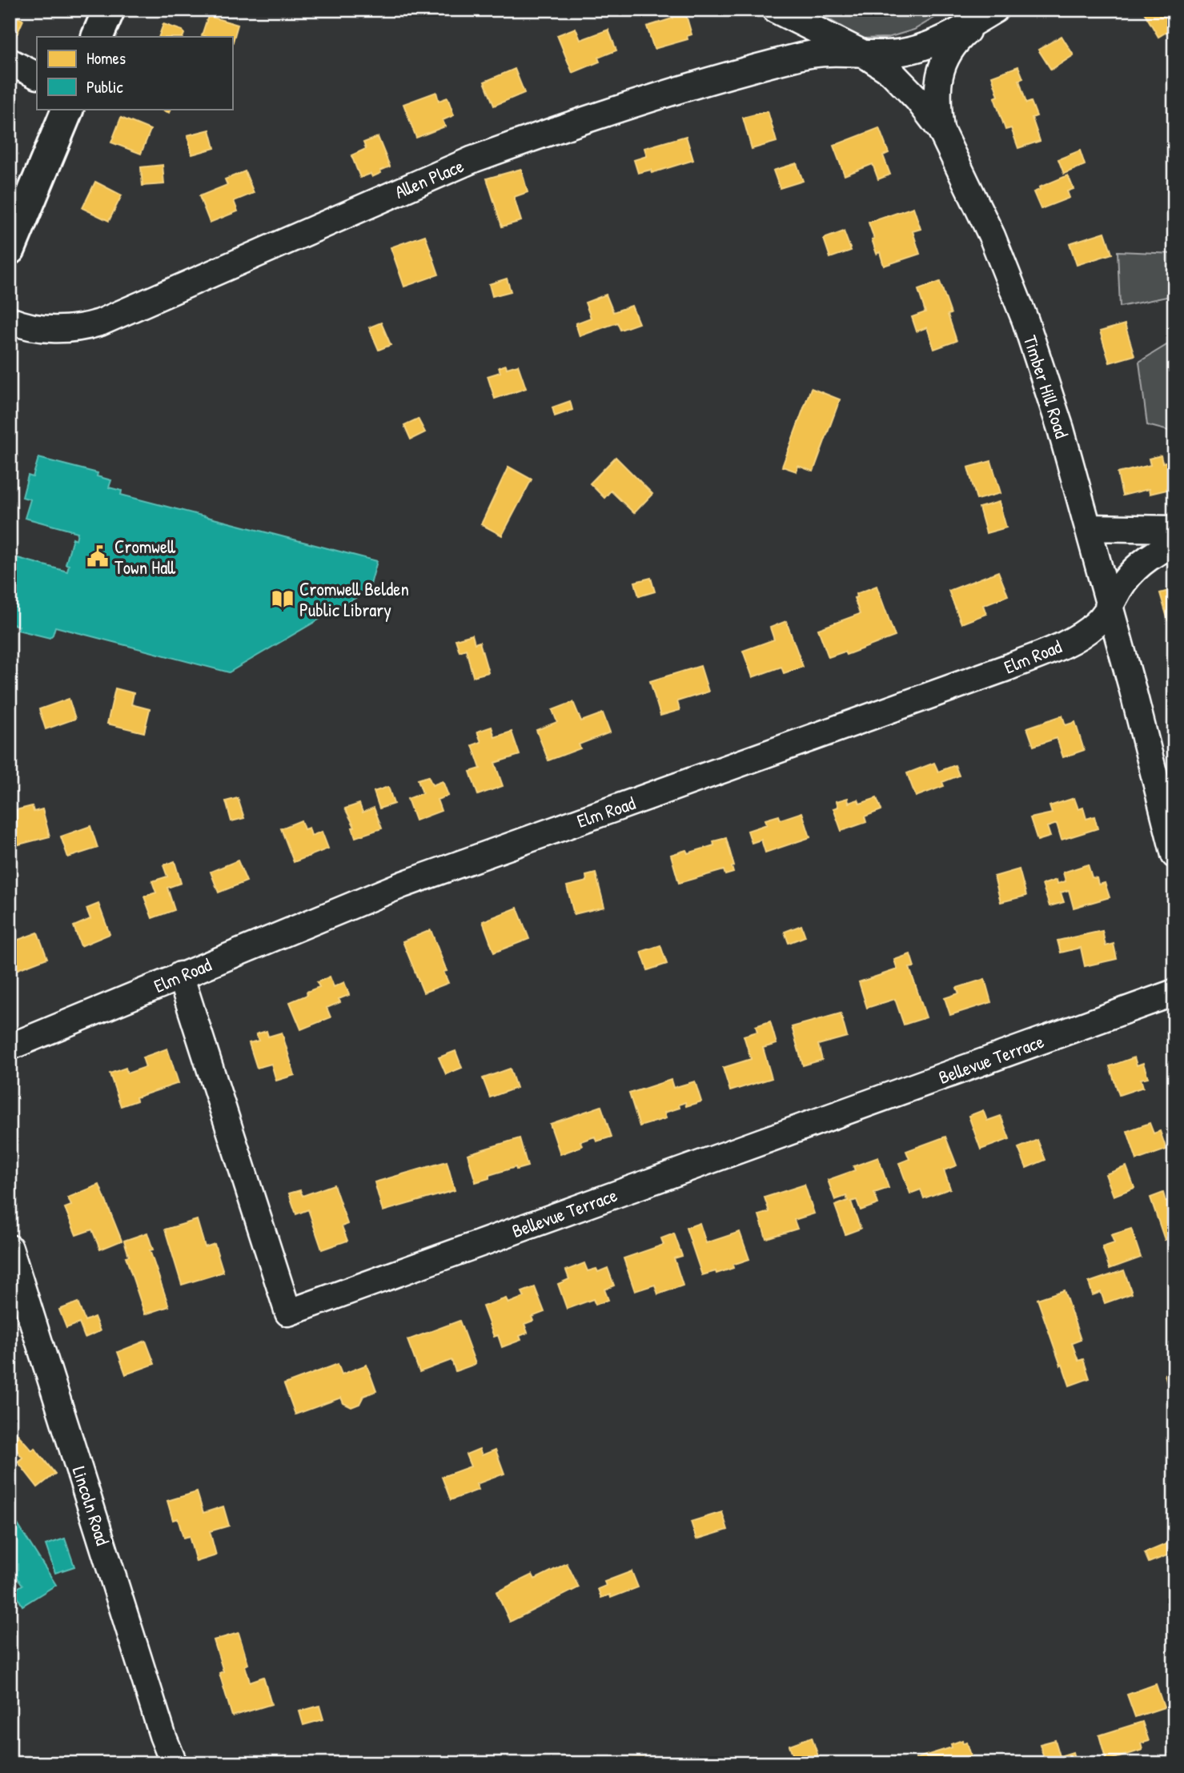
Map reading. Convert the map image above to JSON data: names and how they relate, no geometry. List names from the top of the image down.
{
  "streets": {
    "street": [
      "Allen Place",
      "Timber Hill Road",
      "Elm Road",
      "Bellevue Terrace",
      "Lincoln Road"
    ]
  },
  "crossings": [
    ["Allen Place", "Timber Hill Road"],
    ["Timber Hill Road", "Elm Road"],
    ["Elm Road", "Bellevue Terrace"]
  ],
  "places": {
    "public building": ["Cromwell Town Hall"],
    "library": ["Cromwell Belden Public Library"]
  },
  "legend": ["Homes", "Public"]
}
